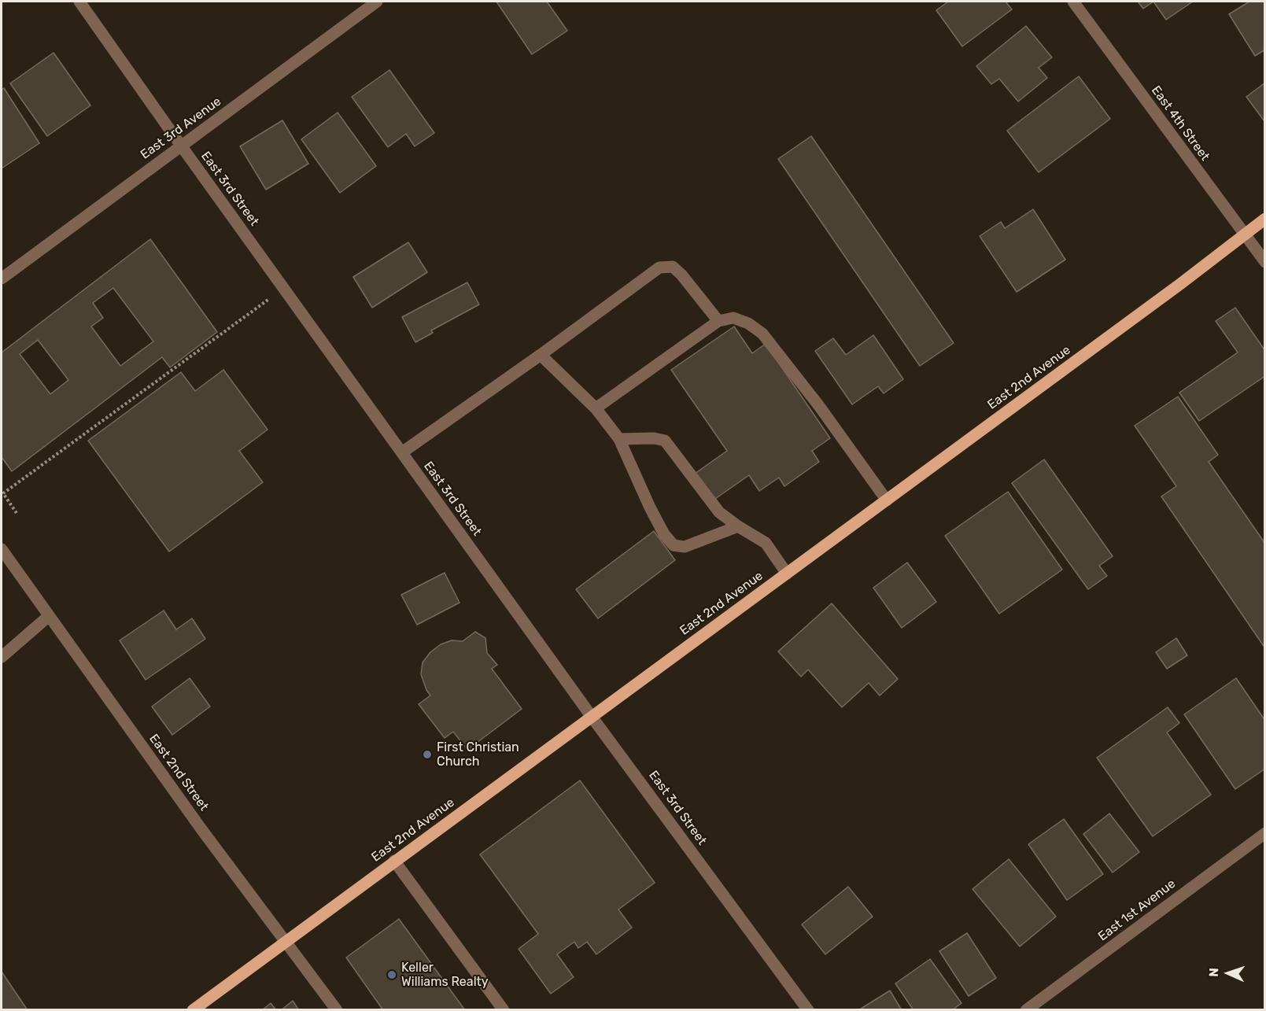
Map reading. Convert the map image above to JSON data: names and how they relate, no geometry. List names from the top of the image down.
{
  "streets": {
    "main road": ["East 2nd Avenue"],
    "street": [
      "East 4th Street",
      "East 3rd Avenue",
      "East 3rd Street",
      "East 2nd Street",
      "East 1st Avenue"
    ]
  },
  "crossings": [
    ["East 4th Street", "East 2nd Avenue"],
    ["East 3rd Avenue", "East 3rd Street"],
    ["East 3rd Street", "East 2nd Avenue"],
    ["East 2nd Avenue", "East 2nd Street"]
  ],
  "places": ["First Christian Church", "Keller Williams Realty"],
  "north": "left"
}
